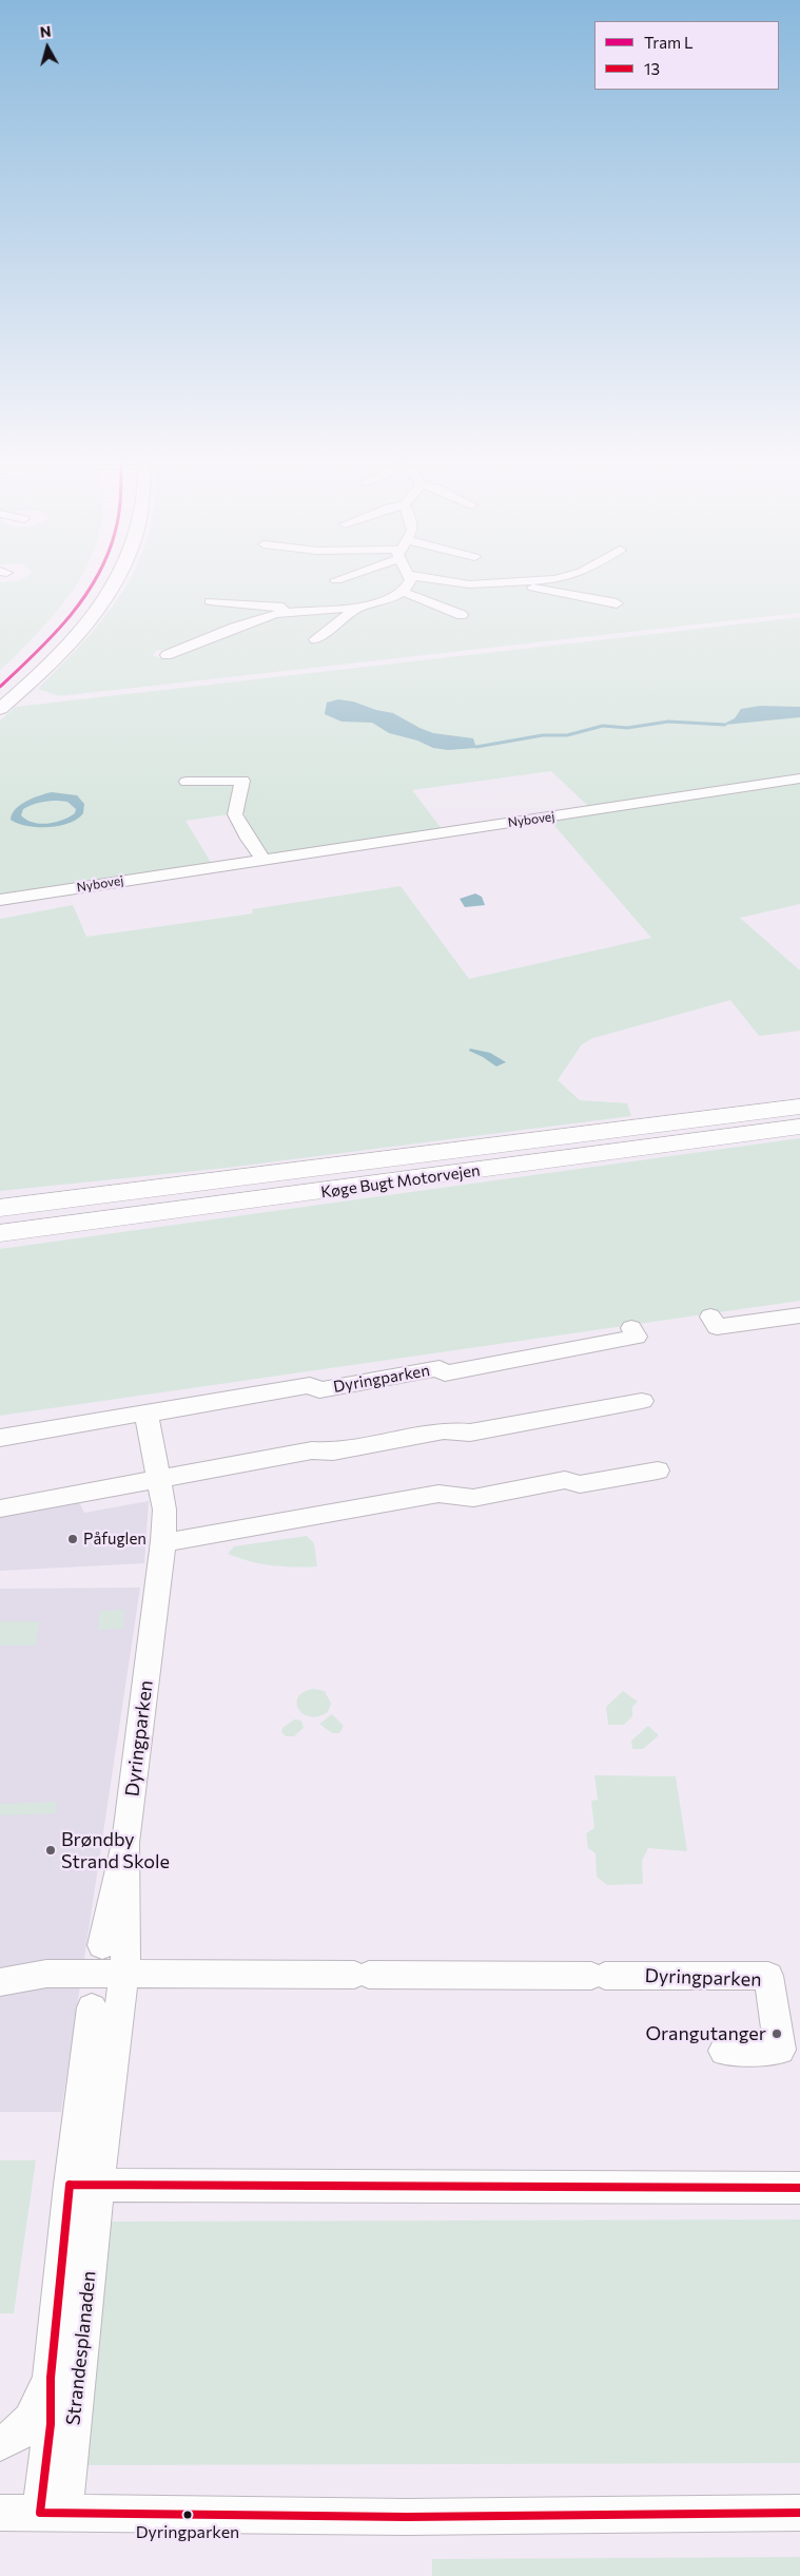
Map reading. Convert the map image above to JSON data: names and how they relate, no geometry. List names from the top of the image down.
{
  "streets": {
    "highway": ["Køge Bugt Motorvejen"],
    "street": ["Nybovej", "Dyringparken", "Strandesplanaden"]
  },
  "crossings": [
    ["Dyringparken", "Strandesplanaden"]
  ],
  "places": [
    "Påfuglen",
    "Brøndby Strand Skole",
    "Orangutanger",
    "Dyringparken"
  ],
  "lines": ["tram line L", "transit line 13"],
  "legend": ["Tram L", "13"],
  "north": "top"
}
